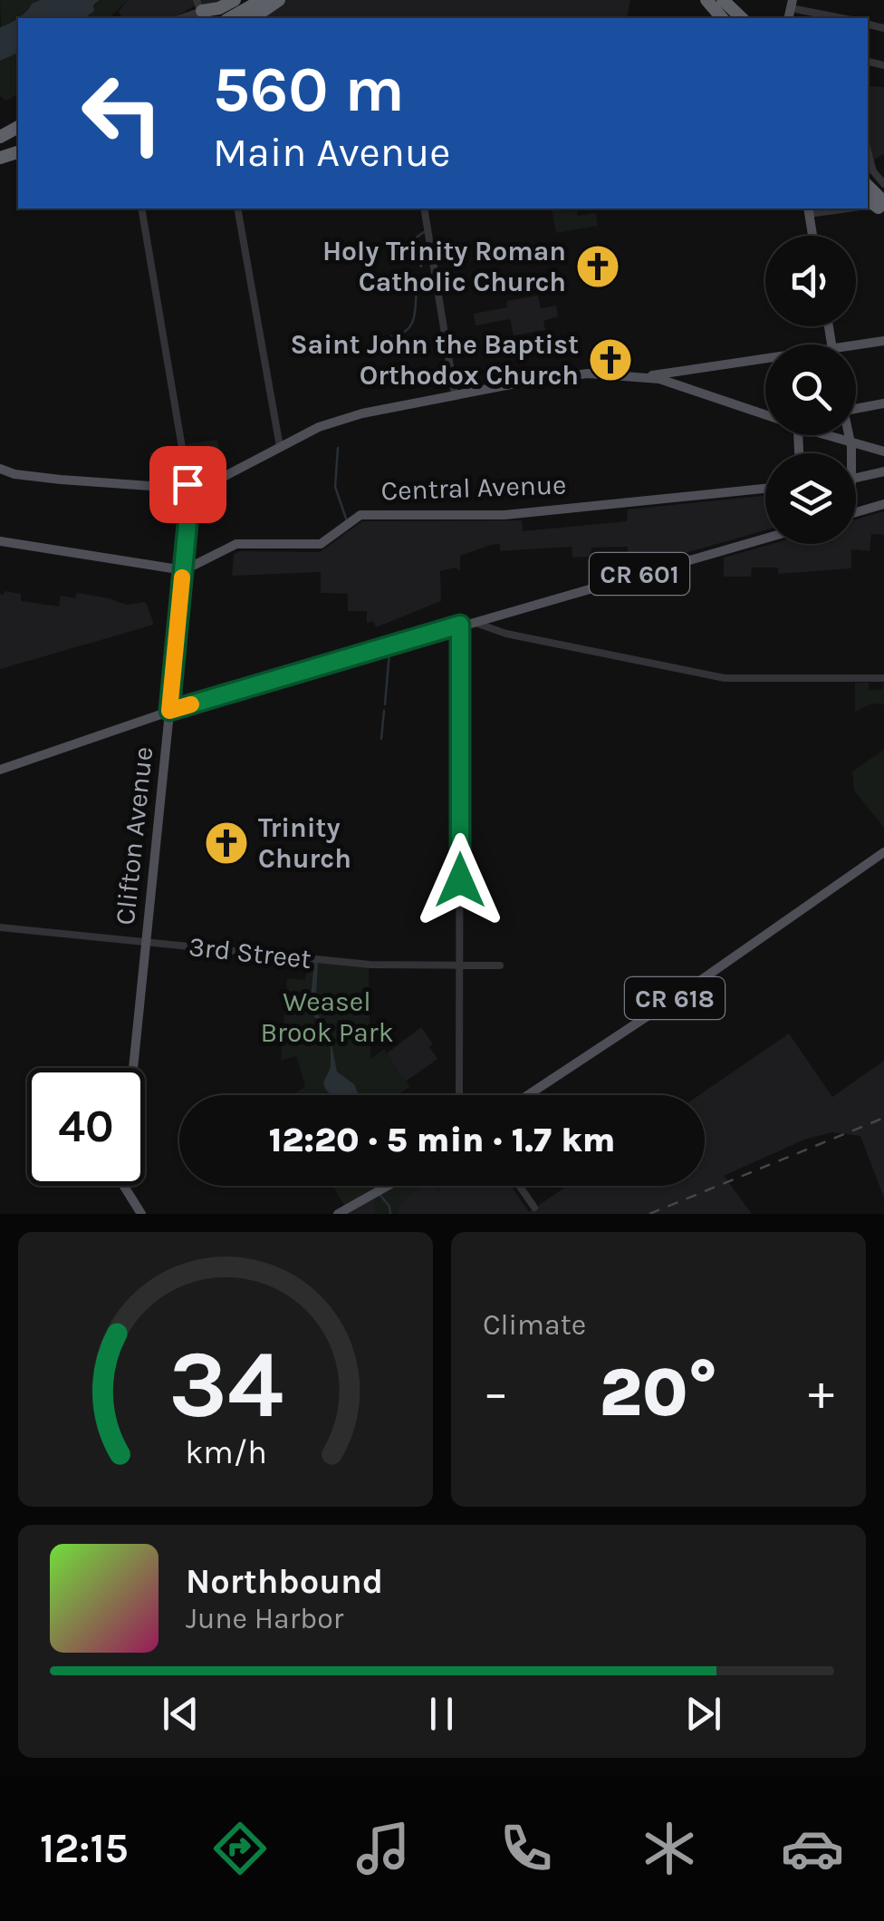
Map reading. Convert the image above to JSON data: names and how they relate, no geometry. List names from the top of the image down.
{
  "streets": {
    "main road": [
      "Central Avenue",
      "CR 601",
      "Clifton Avenue",
      "CR 618"
    ],
    "street": ["3rd Street"]
  },
  "crossings": [
    ["Central Avenue", "Clifton Avenue"],
    ["CR 601", "Clifton Avenue"],
    ["Clifton Avenue", "3rd Street"]
  ],
  "parks": ["Weasel Brook Park"],
  "places": {
    "church": ["Holy Trinity Roman Catholic Church", "Saint John the Baptist Orthodox Church", "Trinity Church"]
  },
  "page": {
    "turn": ["560 m", "Main Avenue"],
    "limit": "40",
    "trip": "12:20 · 5 min · 1.7 km",
    "tile": "Climate",
    "heat": ["−", "20°", "+"],
    "song": ["Northbound", "June Harbor"],
    "tabs": "12:15",
    "gauge": ["34", "km/h"]
  }
}
